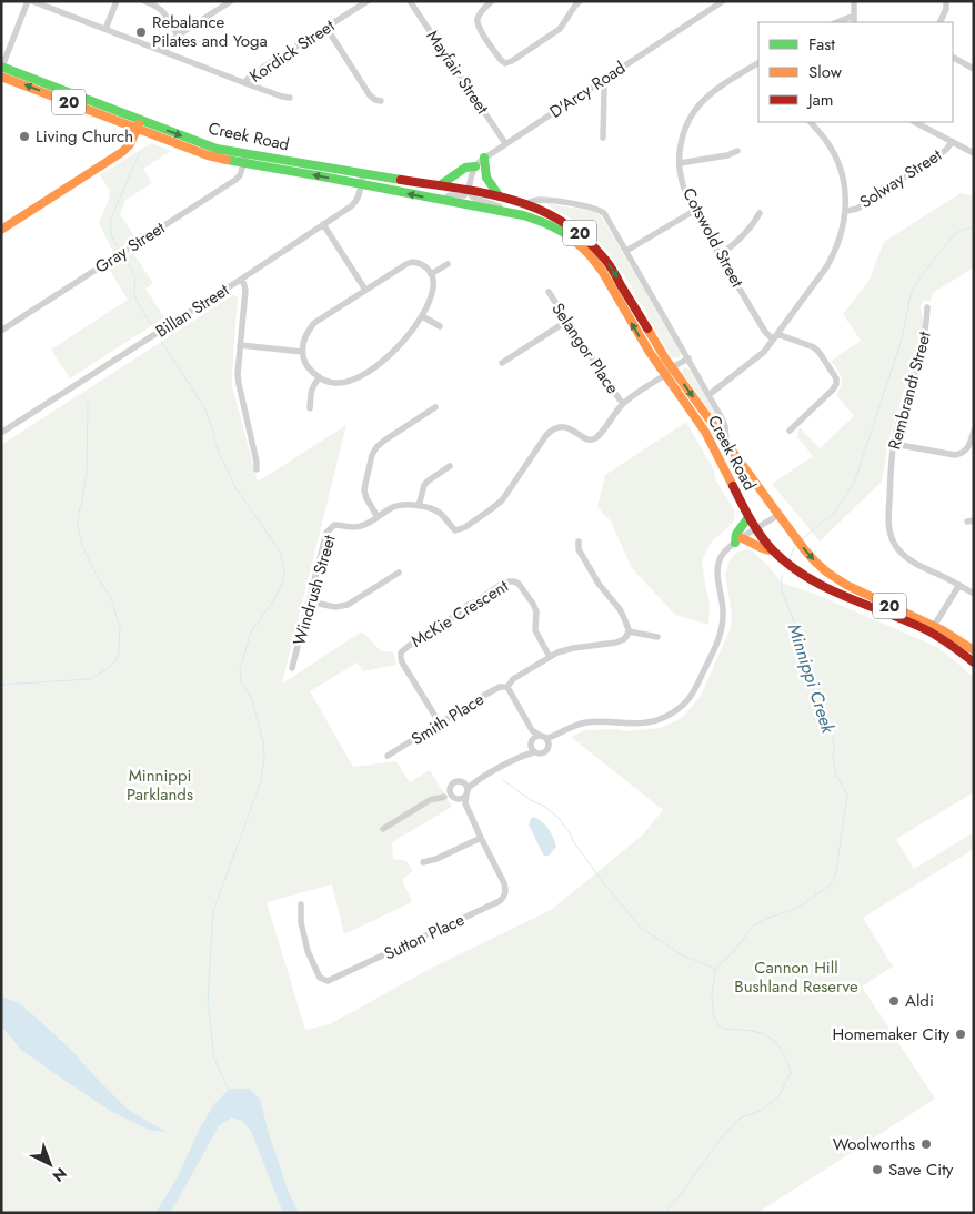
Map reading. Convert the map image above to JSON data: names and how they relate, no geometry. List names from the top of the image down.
{
  "streets": {
    "main road": ["20", "Creek Road"],
    "street": [
      "Kordick Street",
      "Mayfair Street",
      "D'Arcy Road",
      "Solway Street",
      "Cotswold Street",
      "Gray Street",
      "Billan Street",
      "Selangor Place",
      "Rembrandt Street",
      "Windrush Street",
      "McKie Crescent",
      "Smith Place",
      "Sutton Place"
    ]
  },
  "crossings": [
    ["Mayfair Street", "D'Arcy Road"],
    ["D'Arcy Road", "Creek Road"],
    ["Creek Road", "Gray Street"],
    ["Creek Road", "Billan Street"],
    ["McKie Crescent", "Smith Place"]
  ],
  "water": ["Minnippi Creek"],
  "parks": ["Minnippi Parklands", "Cannon Hill Bushland Reserve"],
  "places": [
    "Rebalance Pilates and Yoga",
    "Living Church",
    "Aldi",
    "Homemaker City",
    "Woolworths",
    "Save City"
  ],
  "legend": ["Fast", "Slow", "Jam"],
  "north": "bottom right"
}
